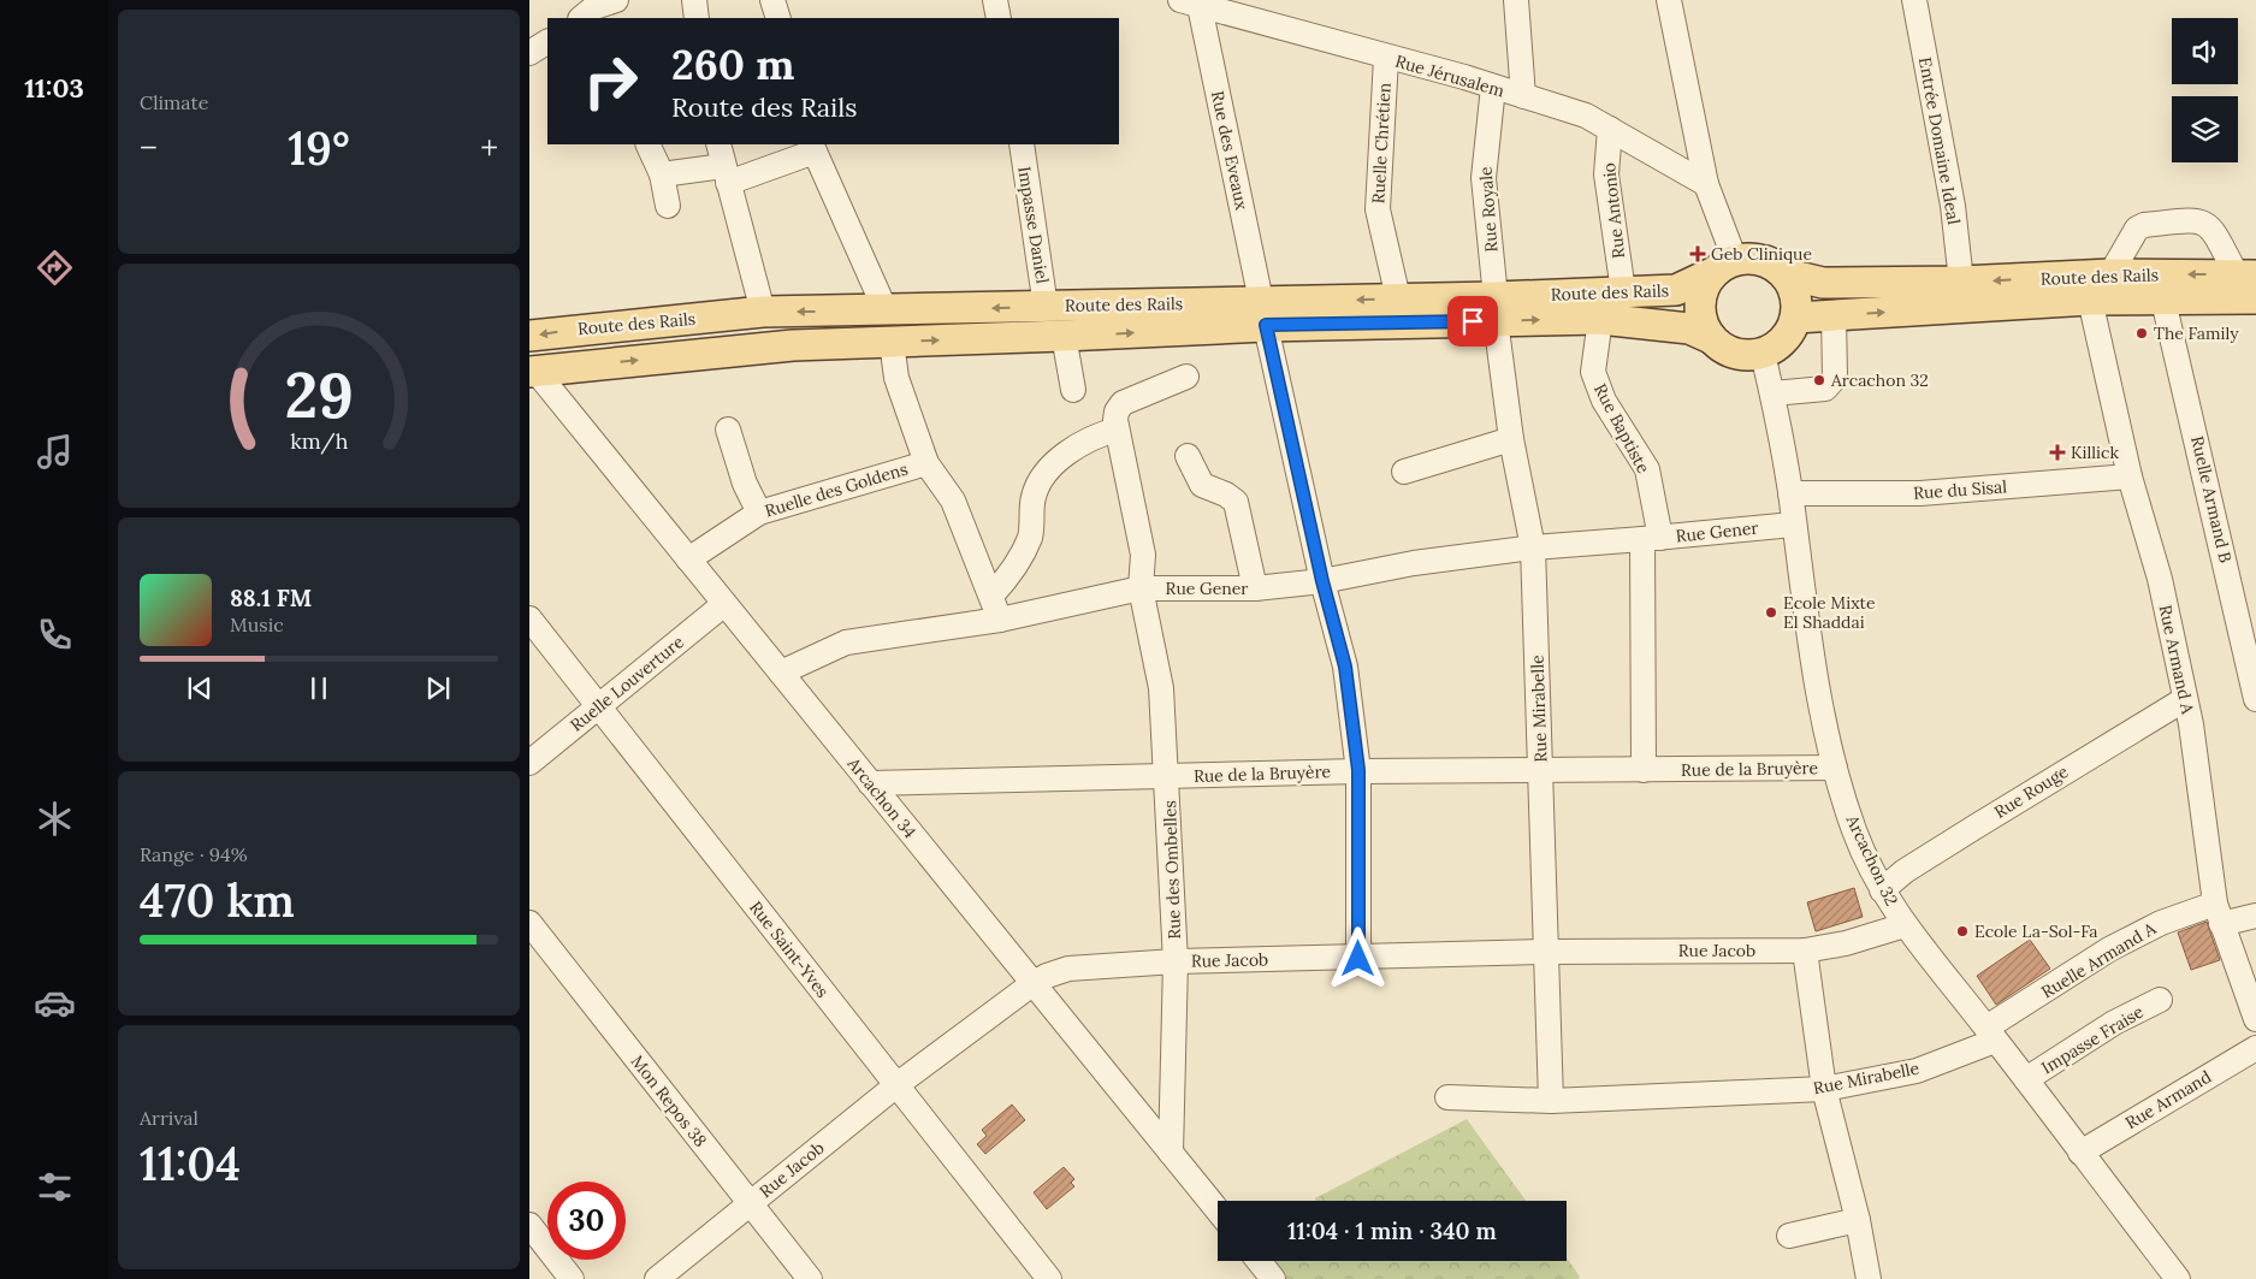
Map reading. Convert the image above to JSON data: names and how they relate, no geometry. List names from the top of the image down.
{
  "streets": {
    "main road": ["Route des Rails"],
    "street": [
      "Rue Jérusalem",
      "Entrée Domaine Ideal",
      "Ruelle Chrétien",
      "Rue des Eveaux",
      "Rue Royale",
      "Rue Antonio",
      "Impasse Daniel",
      "Rue Baptiste",
      "Ruelle des Goldens",
      "Rue du Sisal",
      "Ruelle Armand B",
      "Rue Gener",
      "Rue Armand A",
      "Ruelle Louverture",
      "Rue Mirabelle",
      "Rue de la Bruyère",
      "Rue Rouge",
      "Arcachon 34",
      "Arcachon 32",
      "Rue des Ombelles",
      "Rue Saint-Yves",
      "Rue Jacob",
      "Ruelle Armand A",
      "Impasse Fraise",
      "Rue Armand",
      "Mon Repos 38"
    ]
  },
  "crossings": [
    ["Rue Jérusalem", "Ruelle Chrétien"],
    ["Rue Jérusalem", "Rue des Eveaux"],
    ["Rue Jérusalem", "Rue Royale"],
    ["Rue Jérusalem", "Rue Antonio"],
    ["Entrée Domaine Ideal", "Route des Rails"],
    ["Ruelle Chrétien", "Route des Rails"],
    ["Rue des Eveaux", "Route des Rails"],
    ["Rue des Eveaux", "Rue Gener"],
    ["Rue des Eveaux", "Rue de la Bruyère"],
    ["Rue des Eveaux", "Rue Jacob"],
    ["Rue Royale", "Route des Rails"],
    ["Rue Royale", "Rue Mirabelle"],
    ["Rue Antonio", "Route des Rails"],
    ["Impasse Daniel", "Route des Rails"],
    ["Route des Rails", "Rue Baptiste"],
    ["Route des Rails", "Ruelle Armand B"],
    ["Route des Rails", "Rue Armand A"],
    ["Route des Rails", "Rue Mirabelle"],
    ["Route des Rails", "Arcachon 34"],
    ["Route des Rails", "Arcachon 32"],
    ["Rue Baptiste", "Rue Gener"],
    ["Ruelle des Goldens", "Arcachon 34"],
    ["Rue du Sisal", "Rue Armand A"],
    ["Rue du Sisal", "Arcachon 32"],
    ["Rue Gener", "Rue Mirabelle"],
    ["Rue Gener", "Arcachon 34"],
    ["Rue Gener", "Arcachon 32"],
    ["Rue Gener", "Rue des Ombelles"],
    ["Rue Armand A", "Rue Rouge"],
    ["Rue Armand A", "Ruelle Armand A"],
    ["Ruelle Louverture", "Arcachon 34"],
    ["Ruelle Louverture", "Rue Saint-Yves"],
    ["Rue Mirabelle", "Rue de la Bruyère"],
    ["Rue Mirabelle", "Arcachon 32"],
    ["Rue Mirabelle", "Rue Jacob"],
    ["Rue Mirabelle", "Ruelle Armand A"],
    ["Rue de la Bruyère", "Arcachon 34"],
    ["Rue de la Bruyère", "Arcachon 32"],
    ["Rue de la Bruyère", "Rue des Ombelles"],
    ["Rue Rouge", "Arcachon 32"],
    ["Arcachon 34", "Rue des Ombelles"],
    ["Arcachon 34", "Rue Jacob"],
    ["Arcachon 32", "Rue Jacob"],
    ["Arcachon 32", "Ruelle Armand A"],
    ["Arcachon 32", "Impasse Fraise"],
    ["Arcachon 32", "Rue Armand"],
    ["Rue des Ombelles", "Rue Jacob"],
    ["Rue Saint-Yves", "Rue Jacob"],
    ["Rue Jacob", "Mon Repos 38"]
  ],
  "places": {
    "health": ["Geb Clinique", "Killick"],
    "other": [
      "The Family",
      "Arcachon 32",
      "Ecole Mixte El Shaddai",
      "Ecole La-Sol-Fa"
    ]
  },
  "page": {
    "tabs": "11:03",
    "tile": [
      "Climate",
      ["Range · 94%", "470 km"],
      ["Arrival", "11:04"]
    ],
    "turn": ["260 m", "Route des Rails"],
    "heat": ["−", "19°", "+"],
    "song": ["88.1 FM", "Music"],
    "limit": "30",
    "trip": "11:04 · 1 min · 340 m",
    "gauge": ["29", "km/h"]
  }
}
